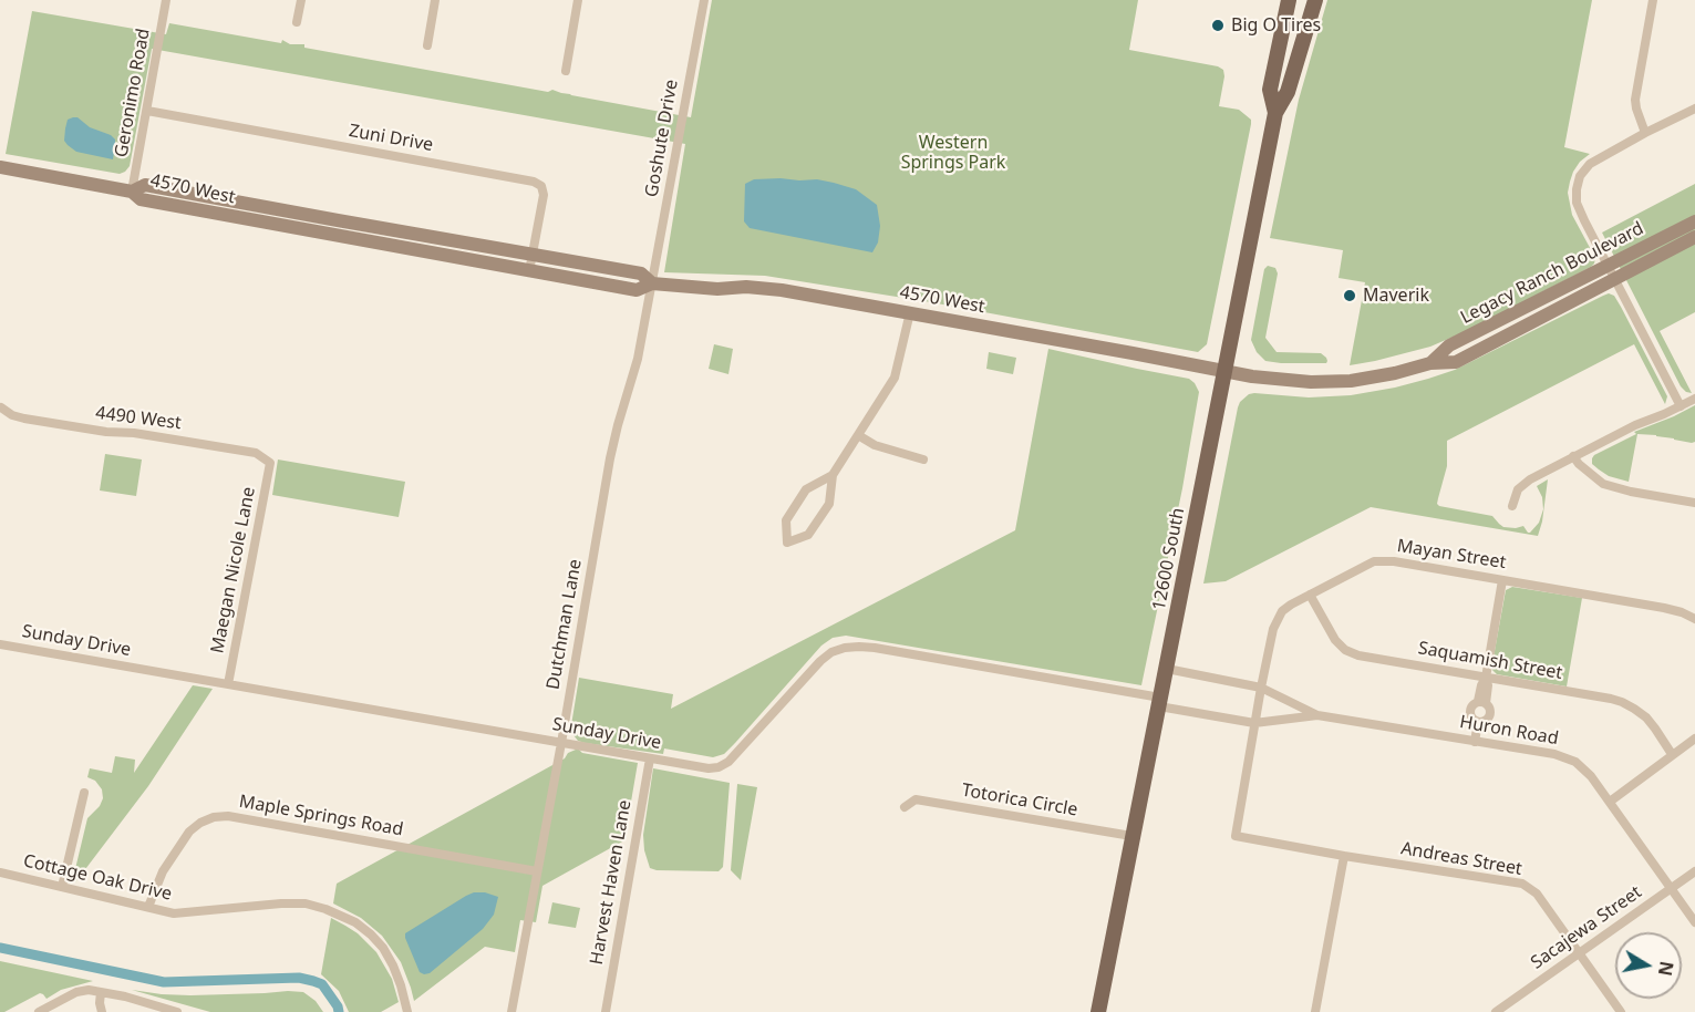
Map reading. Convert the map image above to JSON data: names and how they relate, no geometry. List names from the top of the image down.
{
  "streets": {
    "main road": ["4570 West", "Legacy Ranch Boulevard", "12600 South"],
    "street": [
      "Geronimo Road",
      "Zuni Drive",
      "Goshute Drive",
      "4490 West",
      "Mayan Street",
      "Maegan Nicole Lane",
      "Dutchman Lane",
      "Sunday Drive",
      "Saquamish Street",
      "Huron Road",
      "Totorica Circle",
      "Maple Springs Road",
      "Andreas Street",
      "Cottage Oak Drive",
      "Harvest Haven Lane",
      "Sacajewa Street"
    ]
  },
  "crossings": [
    ["Geronimo Road", "Zuni Drive"],
    ["Geronimo Road", "4570 West"],
    ["Zuni Drive", "4570 West"],
    ["Goshute Drive", "4570 West"],
    ["Goshute Drive", "Dutchman Lane"],
    ["4570 West", "Legacy Ranch Boulevard"],
    ["4570 West", "12600 South"],
    ["4570 West", "Dutchman Lane"],
    ["Legacy Ranch Boulevard", "12600 South"],
    ["4490 West", "Maegan Nicole Lane"],
    ["Mayan Street", "Saquamish Street"],
    ["Mayan Street", "Huron Road"],
    ["Mayan Street", "Andreas Street"],
    ["12600 South", "Sunday Drive"],
    ["12600 South", "Huron Road"],
    ["12600 South", "Totorica Circle"],
    ["Maegan Nicole Lane", "Sunday Drive"],
    ["Dutchman Lane", "Sunday Drive"],
    ["Dutchman Lane", "Maple Springs Road"],
    ["Sunday Drive", "Huron Road"],
    ["Sunday Drive", "Harvest Haven Lane"],
    ["Huron Road", "Sacajewa Street"],
    ["Maple Springs Road", "Cottage Oak Drive"],
    ["Andreas Street", "Sacajewa Street"]
  ],
  "parks": ["Western Springs Park"],
  "places": ["Big O Tires", "Maverik"],
  "north": "right"
}
